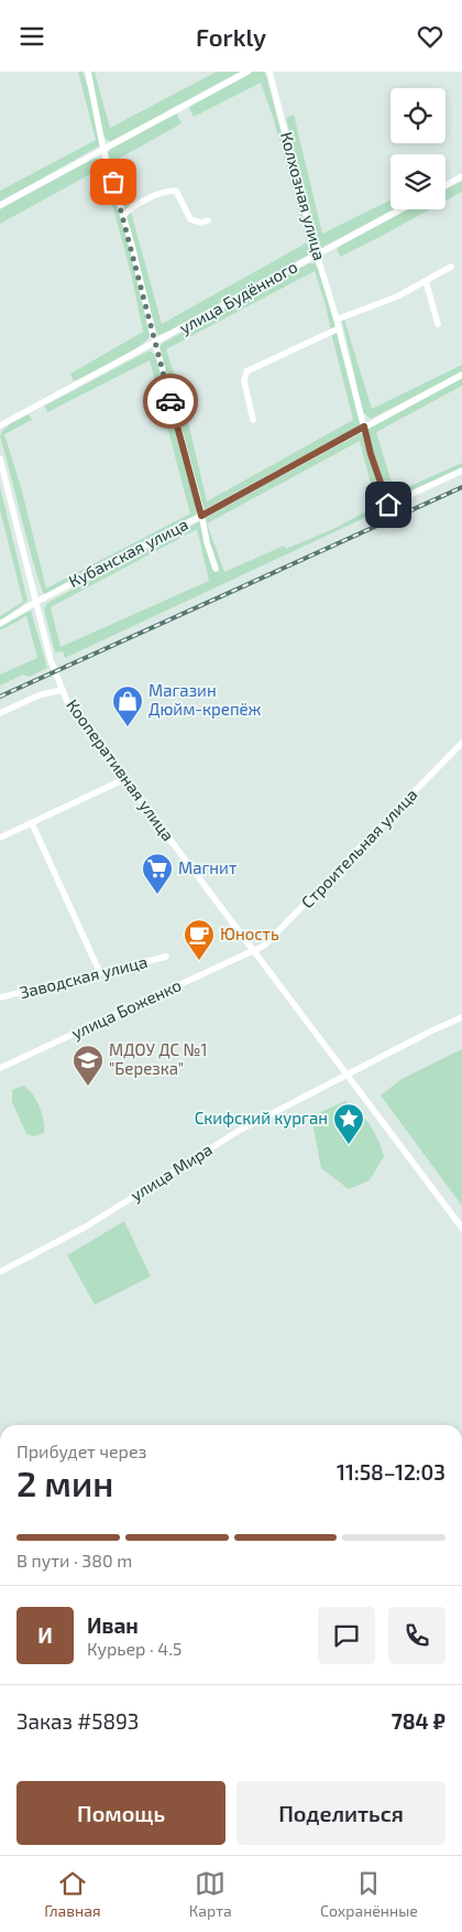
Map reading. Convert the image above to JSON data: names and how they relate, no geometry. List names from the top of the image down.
{
  "streets": {
    "street": [
      "Колхозная улица",
      "улица Будённого",
      "Кубанская улица",
      "Кооперативная улица",
      "Строительная улица",
      "Заводская улица",
      "улица Боженко",
      "улица Мира"
    ]
  },
  "crossings": [
    ["Колхозная улица", "улица Будённого"],
    ["Колхозная улица", "Кубанская улица"],
    ["Кубанская улица", "Кооперативная улица"],
    ["Кооперативная улица", "Строительная улица"],
    ["Кооперативная улица", "улица Боженко"],
    ["Кооперативная улица", "улица Мира"],
    ["Строительная улица", "улица Боженко"]
  ],
  "places": {
    "shop": ["Магазин Дюйм-крепёж"],
    "supermarket": ["Магнит"],
    "cafe": ["Юность"],
    "school or university": ["МДОУ ДС №1 \"Березка\""],
    "place": ["Скифский курган"]
  },
  "page": {
    "header": "Forkly",
    "heading": ["2 мин", "Прибудет через", "11:58–12:03"],
    "panel": [
      "Иван",
      "Курьер · 4.5",
      "Заказ #5893",
      "784 ₽"
    ],
    "bar": "В пути · 380 m",
    "round": "И",
    "buttons": ["Помощь", "Поделиться"],
    "tabs": ["Главная", "Карта", "Сохранённые"]
  }
}
